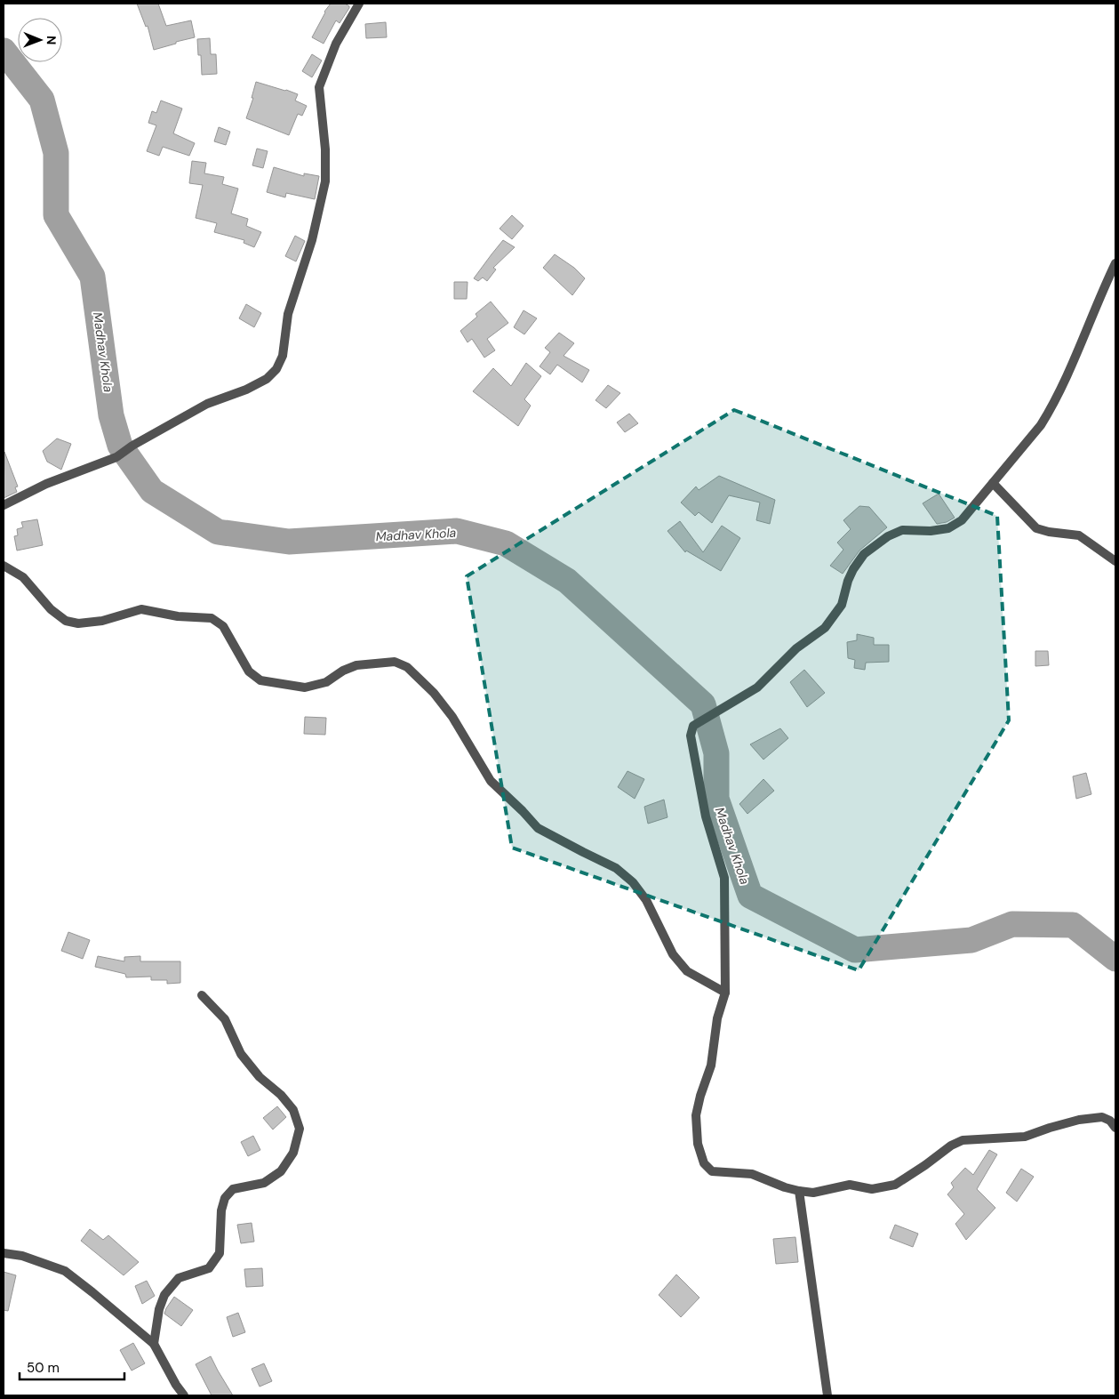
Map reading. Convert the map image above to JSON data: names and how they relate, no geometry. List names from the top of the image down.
{
  "water": ["Madhav Khola"],
  "scale_bar": "50 m",
  "north": "right"
}
